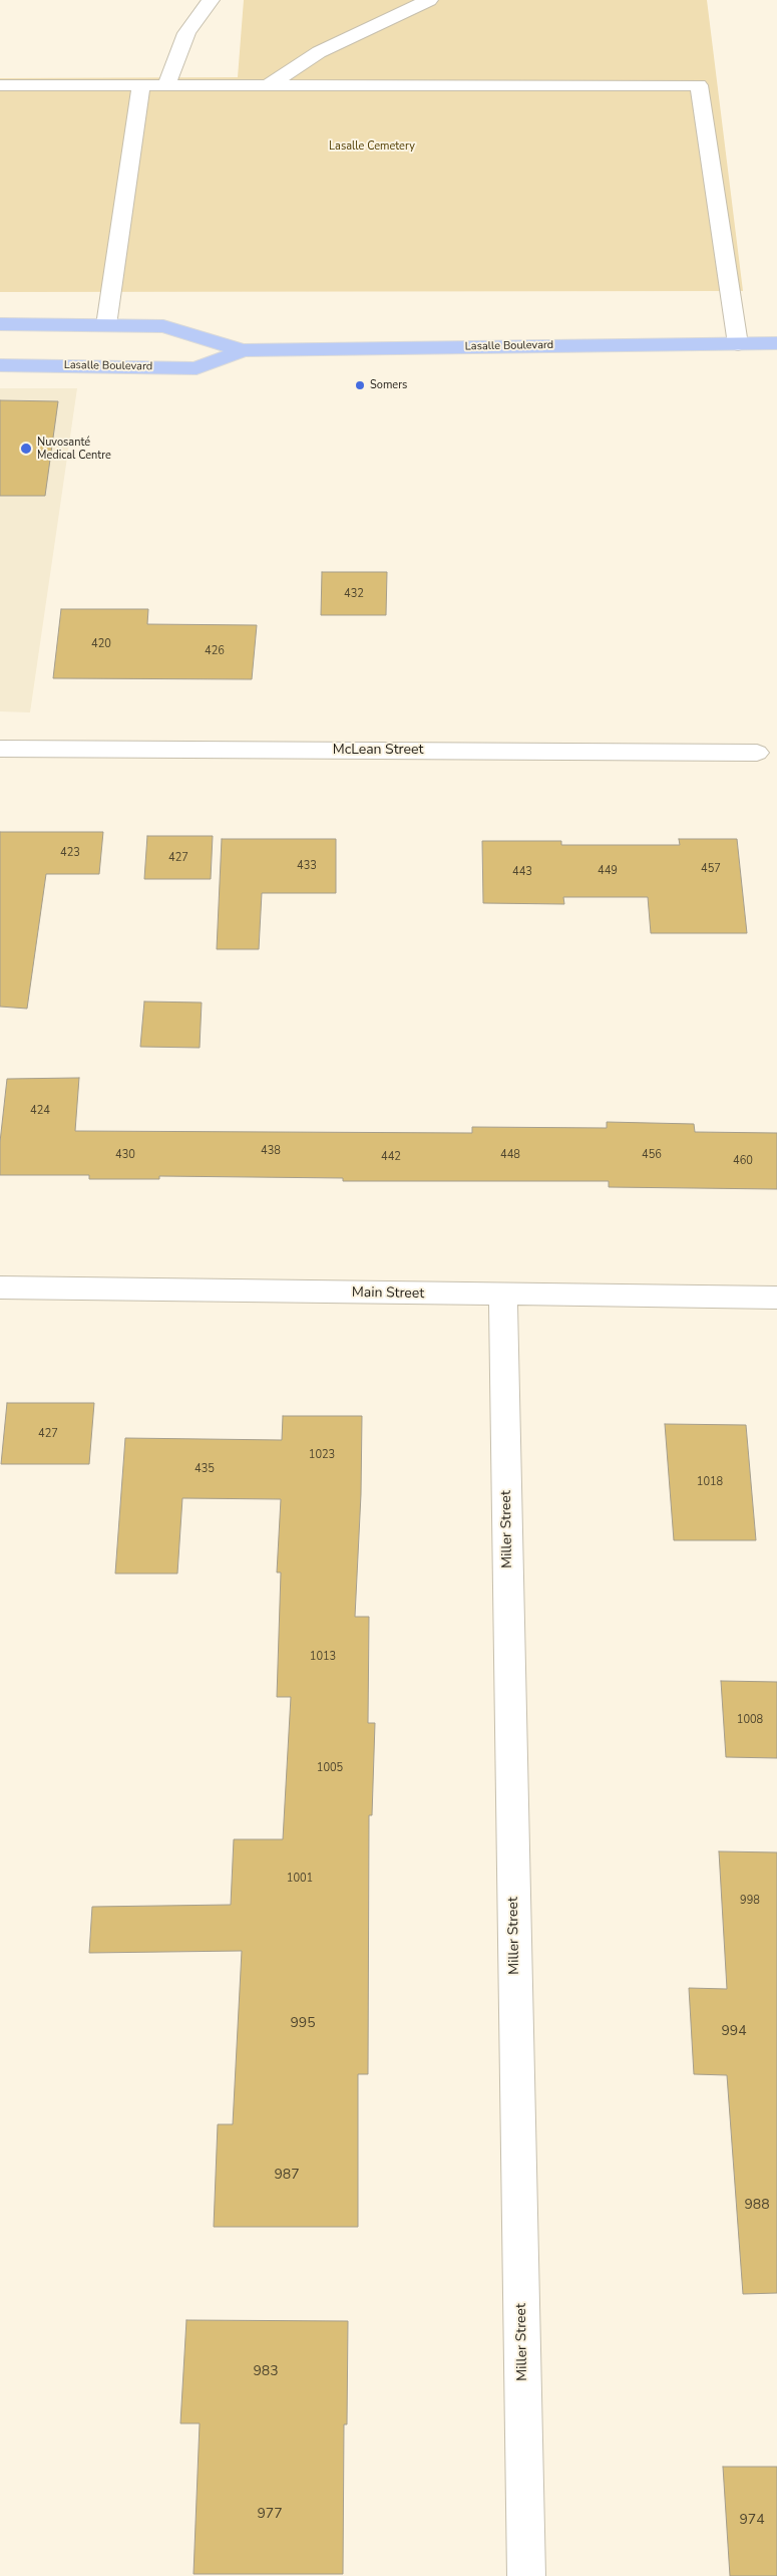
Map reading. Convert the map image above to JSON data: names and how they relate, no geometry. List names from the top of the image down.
{
  "streets": {
    "main road": ["Lasalle Boulevard"],
    "street": ["McLean Street", "Main Street", "Miller Street"]
  },
  "crossings": [
    ["Main Street", "Miller Street"]
  ],
  "parks": ["Lasalle Cemetery"],
  "places": ["Somers", "Nuvosanté Medical Centre"],
  "house_numbers": [
    "432",
    "420",
    "426",
    "423",
    "427",
    "433",
    "457",
    "449",
    "443",
    "424",
    "438",
    "430",
    "448",
    "456",
    "442",
    "460",
    "427",
    "1023",
    "435",
    "1018",
    "1013",
    "1008",
    "1005",
    "1001",
    "998",
    "995",
    "994",
    "987",
    "988",
    "983",
    "977",
    "974"
  ]
}
